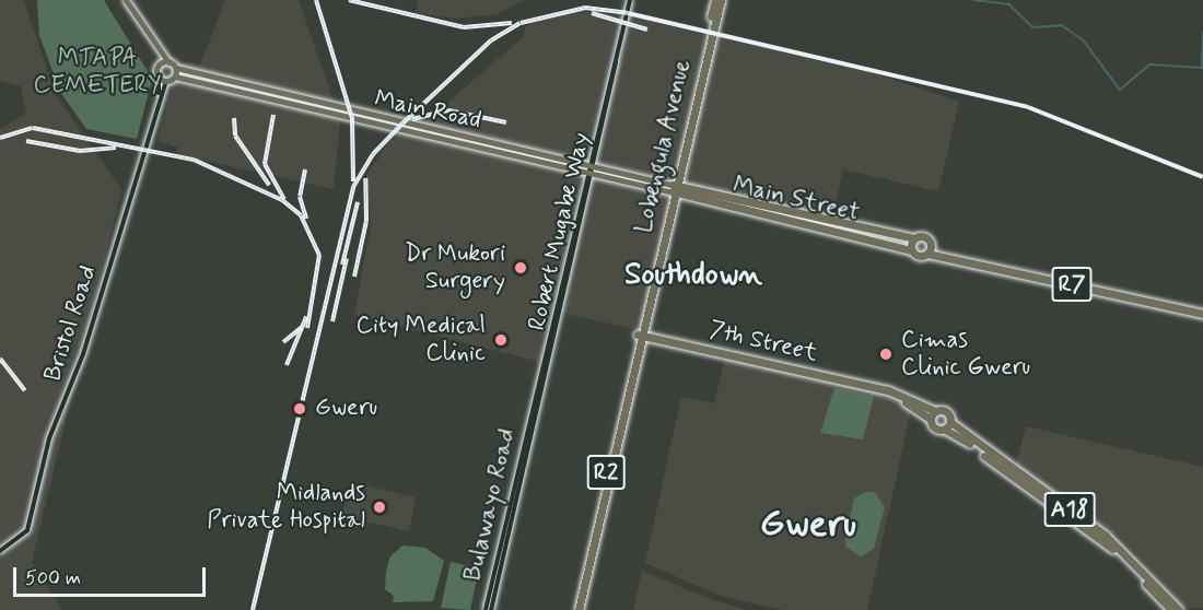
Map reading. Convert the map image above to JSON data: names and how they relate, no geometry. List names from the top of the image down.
{
  "streets": {
    "highway": [
      "Lobengula Avenue",
      "Main Street",
      "R7",
      "7th Street",
      "R2",
      "A18"
    ],
    "main road": ["Main Road"],
    "street": ["Robert Mugabe Way", "Bristol Road", "Bulawayo Road"]
  },
  "crossings": [
    ["Main Road", "Lobengula Avenue"],
    ["Main Road", "Main Street"],
    ["Main Road", "Robert Mugabe Way"],
    ["Main Road", "Bristol Road"],
    ["Lobengula Avenue", "Main Street"],
    ["Lobengula Avenue", "7th Street"],
    ["Main Street", "R7"],
    ["Robert Mugabe Way", "Bulawayo Road"],
    ["7th Street", "A18"]
  ],
  "districts": ["Southdown", "Gweru"],
  "parks": ["MTAPA CEMETERY"],
  "places": [
    "Dr Mukori Surgery",
    "City Medical Clinic",
    "Cimas Clinic Gweru",
    "Gweru",
    "Midlands Private Hospital"
  ],
  "scale_bar": "500 m"
}
